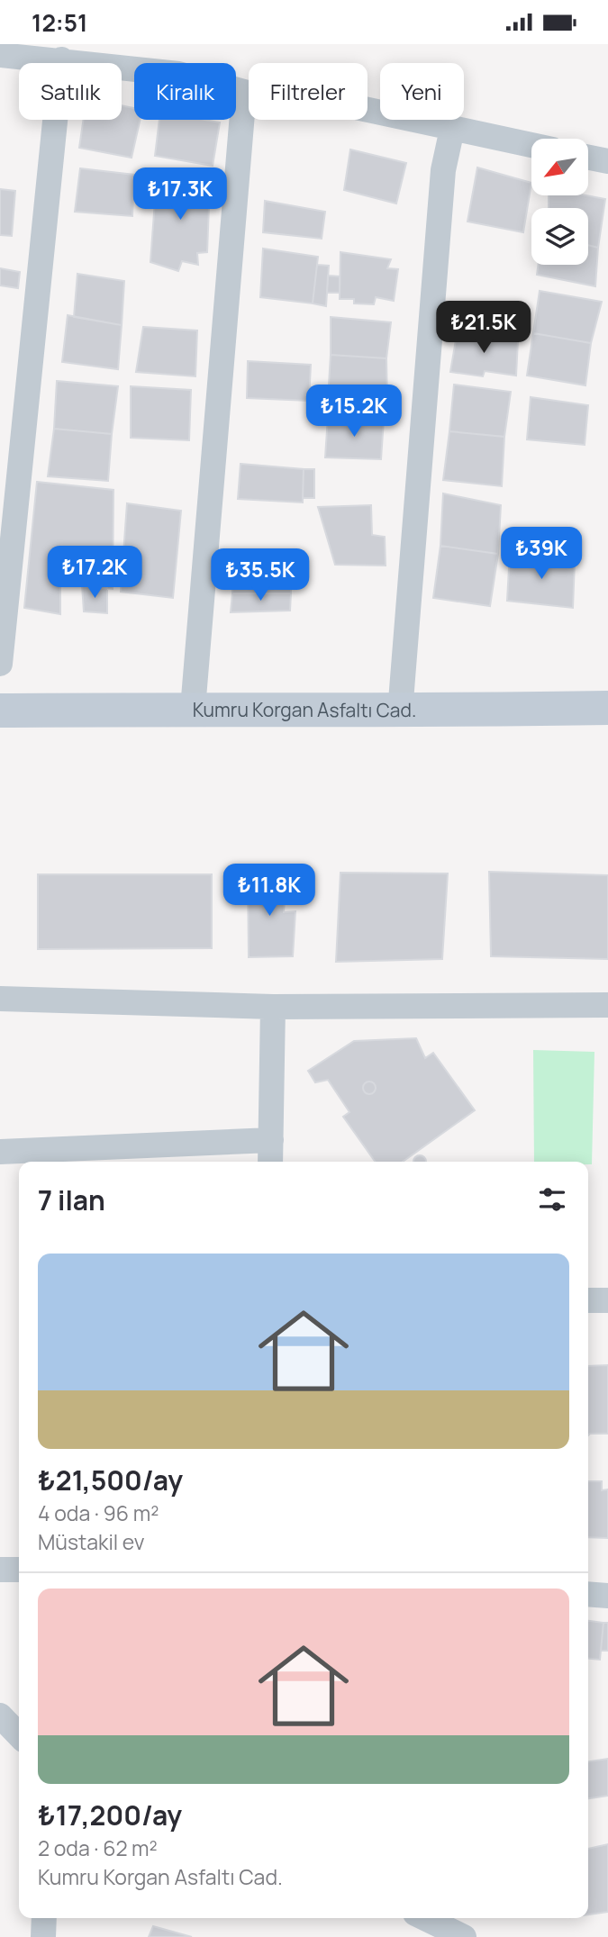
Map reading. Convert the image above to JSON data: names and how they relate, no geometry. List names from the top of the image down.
{
  "streets": {
    "main road": ["Kumru Korgan Asfaltı Cad."]
  },
  "north": "bottom left",
  "page": {
    "status": "12:51",
    "chip": [
      "Satılık",
      "Kiralık",
      "Filtreler",
      "Yeni"
    ],
    "price": [
      "₺17.3K",
      "₺21.5K",
      "₺15.2K",
      "₺39K",
      "₺17.2K",
      "₺35.5K",
      "₺11.8K"
    ],
    "heading": "7 ilan",
    "list": [
      {
        "name": "₺21,500/ay",
        "note": "4 oda · 96 m² · Müstakil ev"
      },
      {
        "name": "₺17,200/ay",
        "note": "2 oda · 62 m² · Kumru Korgan Asfaltı Cad."
      }
    ]
  }
}
